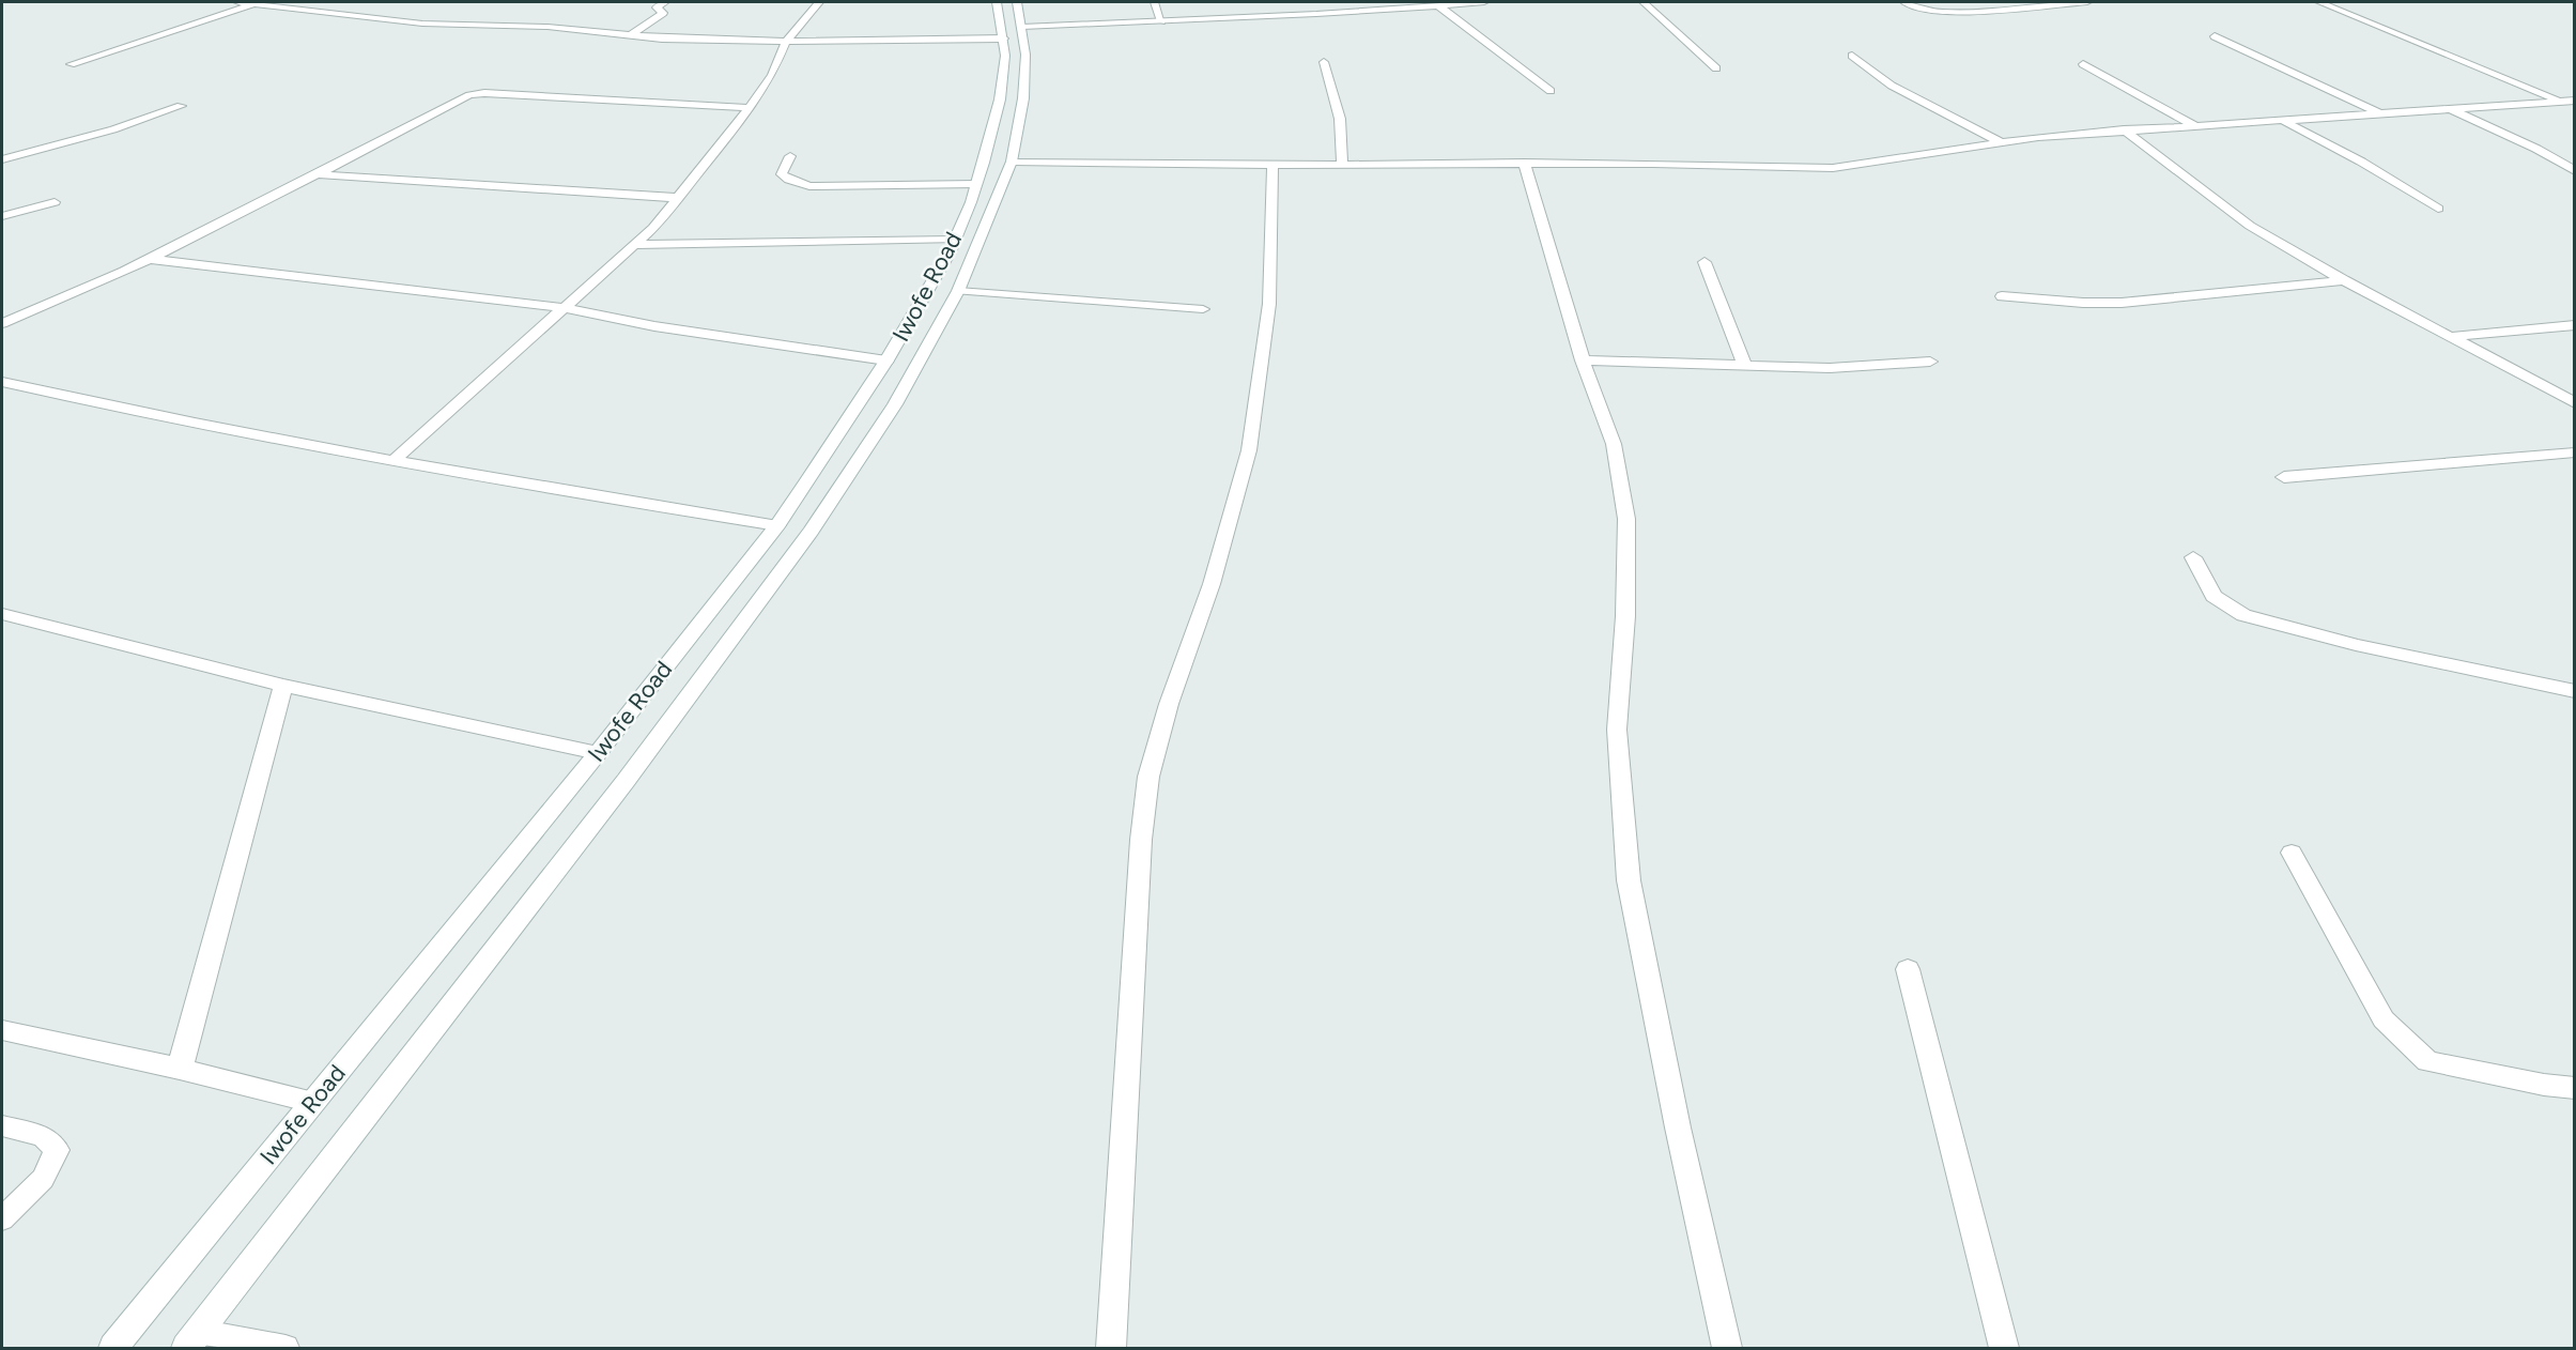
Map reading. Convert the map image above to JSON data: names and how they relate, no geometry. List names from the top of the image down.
{
  "streets": {
    "street": ["Iwofe Road"]
  }
}
